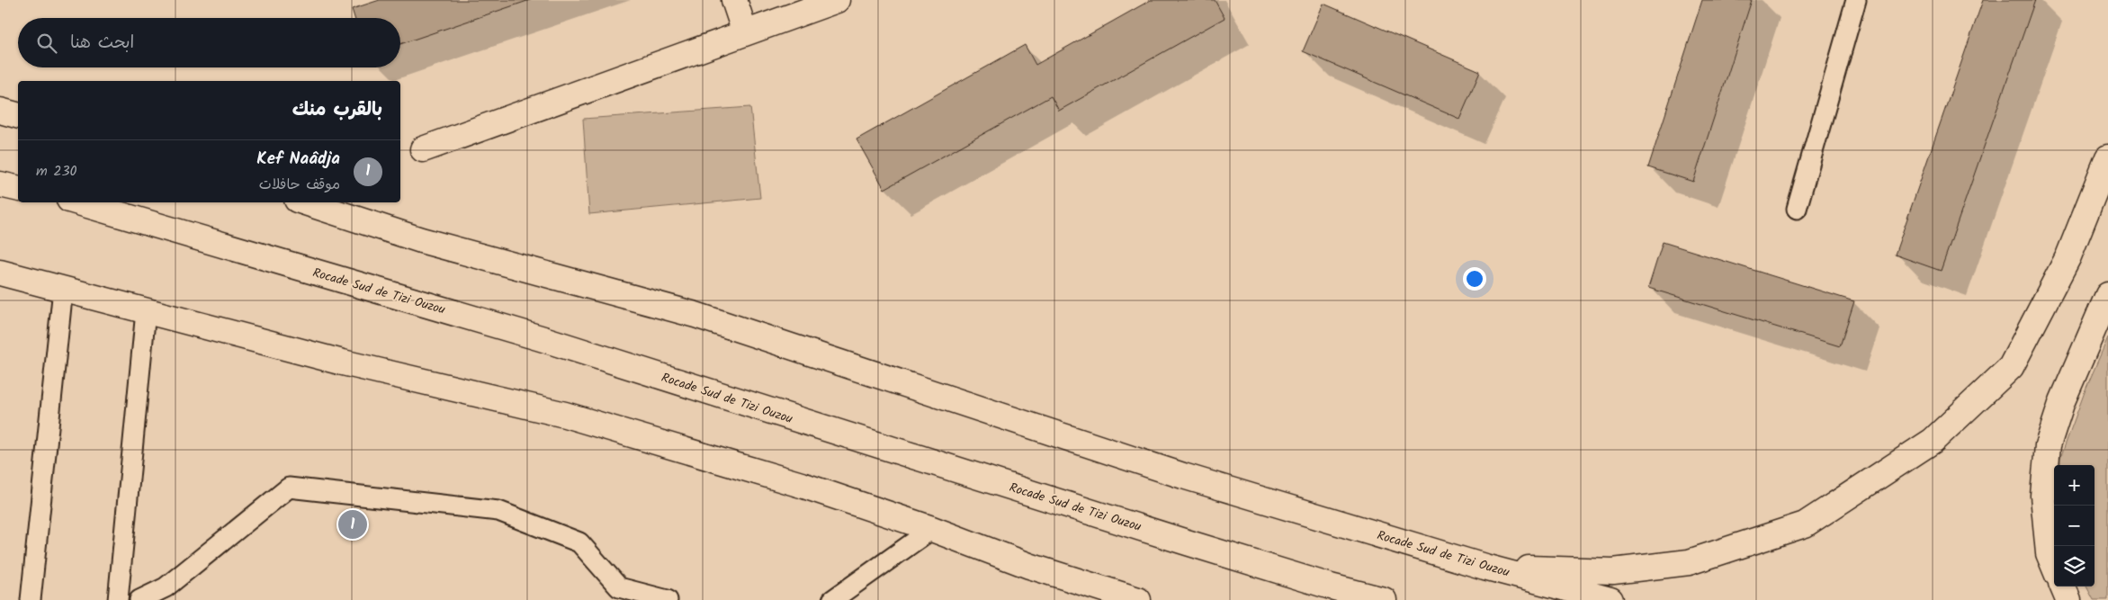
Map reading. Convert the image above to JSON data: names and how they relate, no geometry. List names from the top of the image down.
{
  "streets": {
    "main road": ["Rocade Sud de Tizi Ouzou"]
  },
  "page": {
    "search": "ابحث هنا",
    "heading": "بالقرب منك",
    "list": [
      {
        "mark": "1",
        "name": "Kef Naâdja",
        "note": "موقف حافلات",
        "value": "230 m"
      }
    ],
    "map_buttons": ["+", "−"],
    "pins": "1"
  }
}
